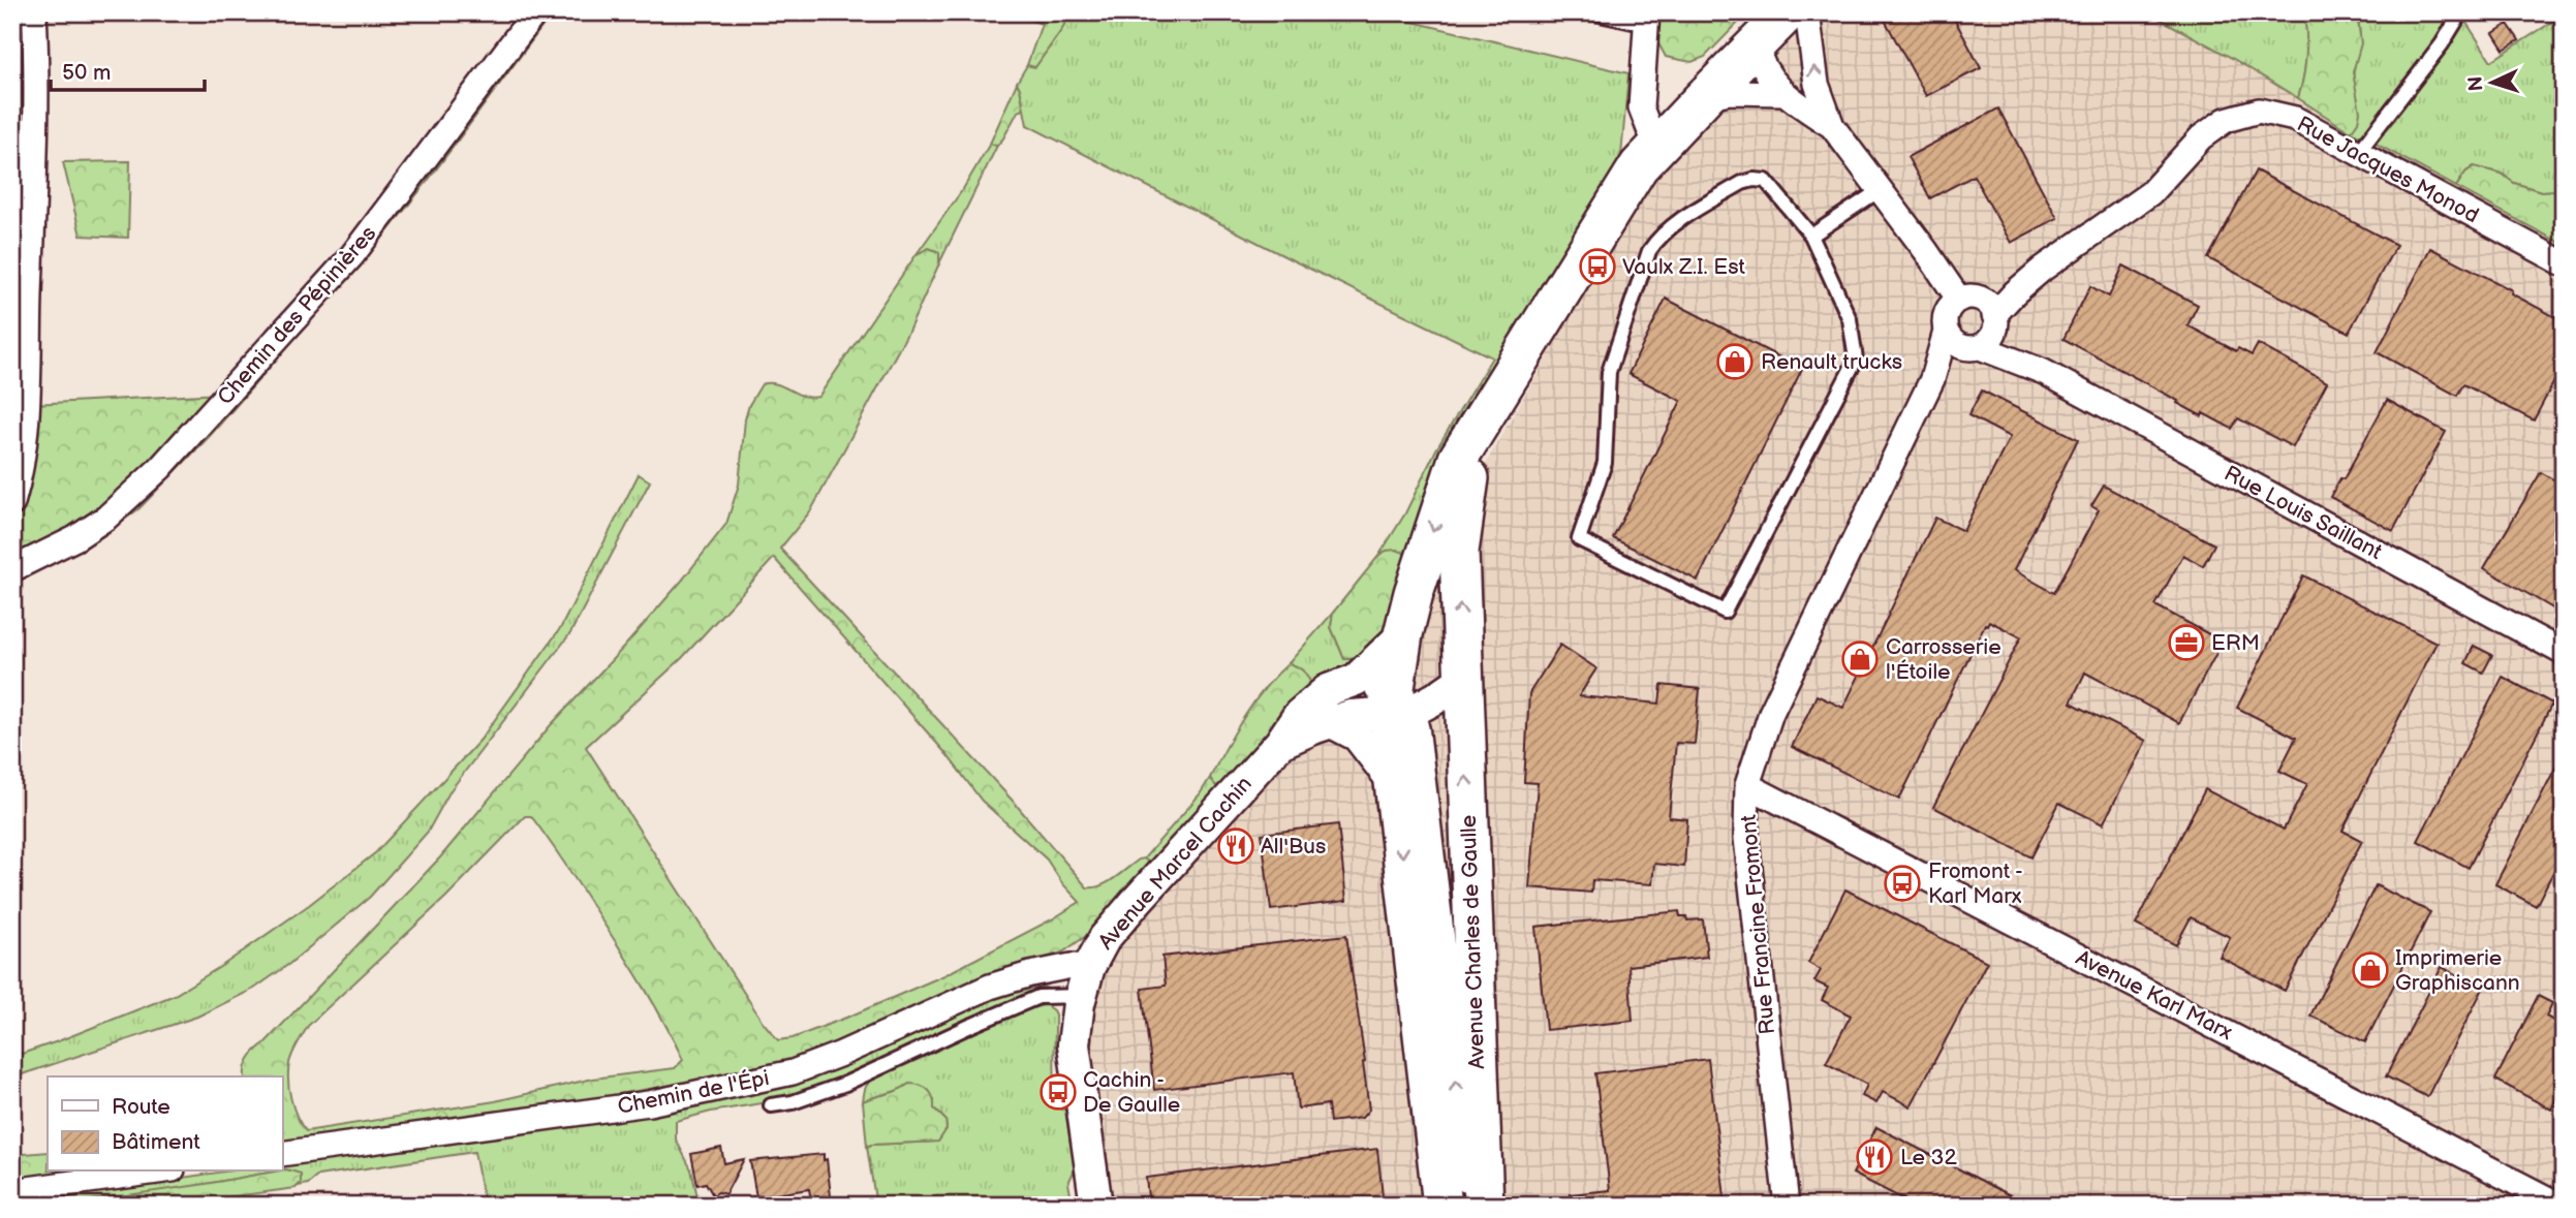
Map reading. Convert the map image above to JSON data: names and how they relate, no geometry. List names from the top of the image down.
{
  "streets": {
    "main road": ["Avenue Charles de Gaulle"],
    "street": [
      "Rue Jacques Monod",
      "Chemin des Pépinières",
      "Rue Louis Saillant",
      "Avenue Marcel Cachin",
      "Rue Francine Fromont",
      "Avenue Karl Marx",
      "Chemin de l'Épi"
    ]
  },
  "crossings": [
    ["Rue Jacques Monod", "Rue Louis Saillant"],
    ["Rue Jacques Monod", "Rue Francine Fromont"],
    ["Rue Louis Saillant", "Rue Francine Fromont"],
    ["Avenue Marcel Cachin", "Avenue Charles de Gaulle"],
    ["Avenue Marcel Cachin", "Chemin de l'Épi"],
    ["Rue Francine Fromont", "Avenue Karl Marx"]
  ],
  "places": {
    "bus stop": ["Vaulx Z.I. Est", "Fromont - Karl Marx", "Cachin - De Gaulle"],
    "shop": ["Renault trucks", "Carrosserie l'Étoile", "Imprimerie Graphiscann"],
    "office": ["ERM"],
    "restaurant": ["All'Bus", "Le 32"]
  },
  "legend": ["Route", "Bâtiment"],
  "scale_bar": "50 m",
  "north": "left"
}
